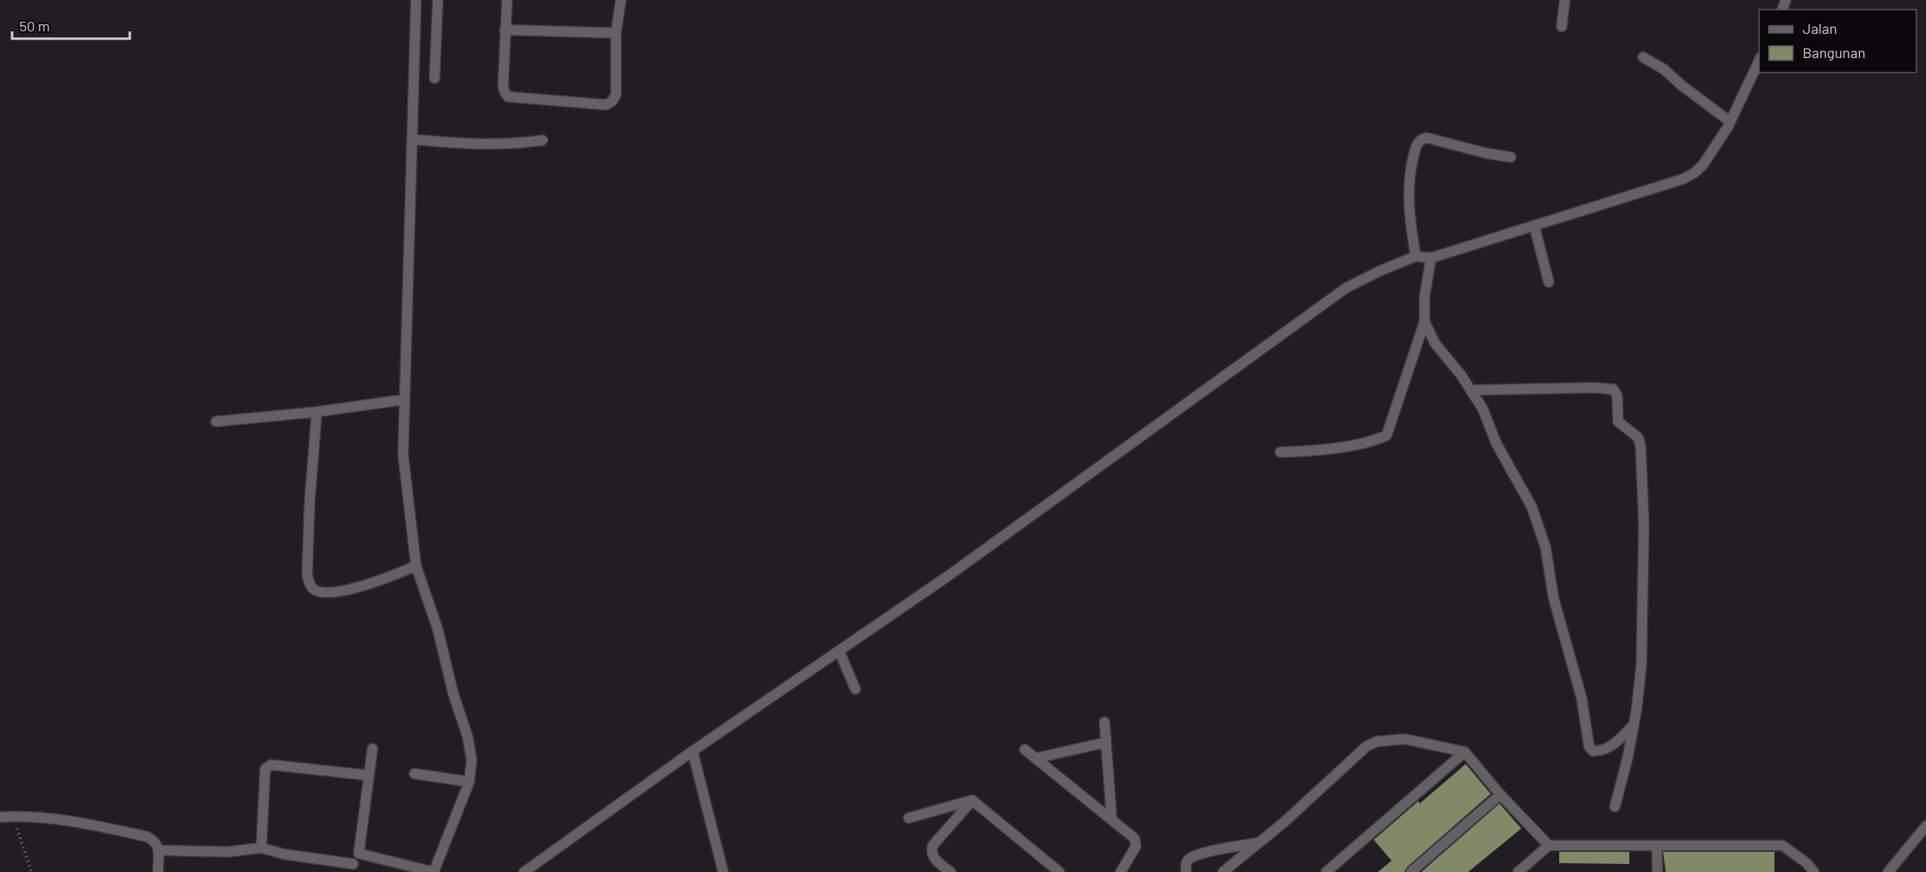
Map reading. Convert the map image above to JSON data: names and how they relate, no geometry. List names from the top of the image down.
{
  "legend": ["Jalan", "Bangunan"],
  "scale_bar": "50 m"
}
